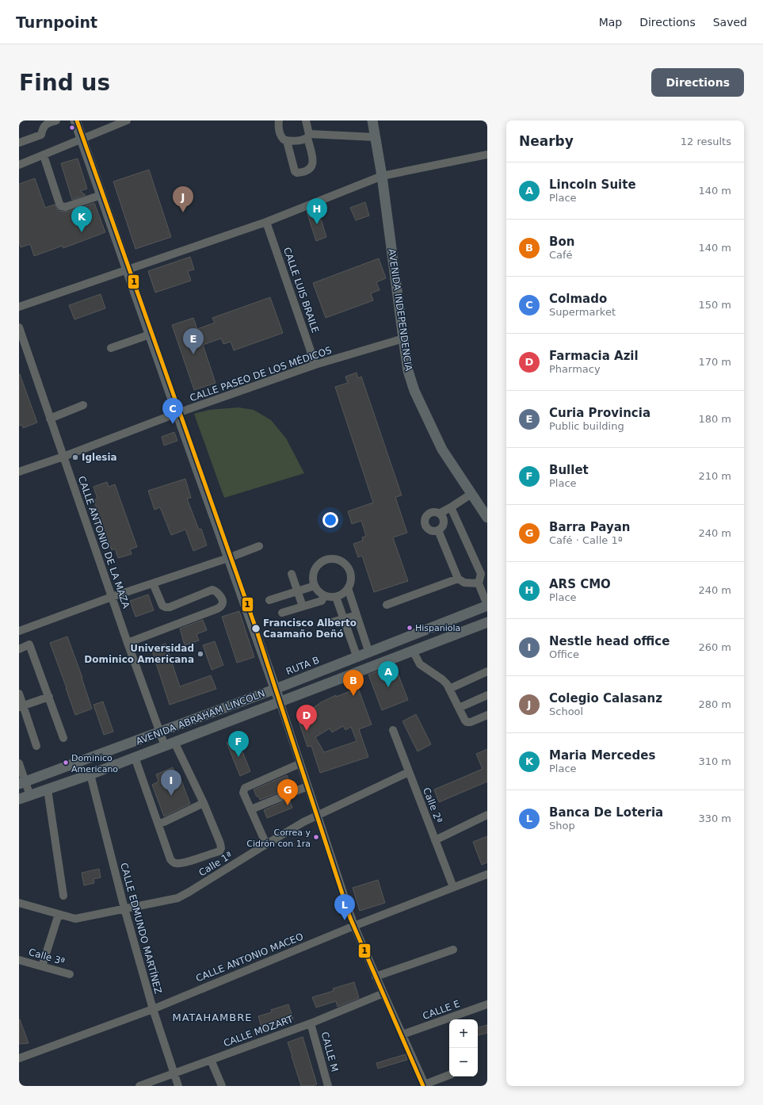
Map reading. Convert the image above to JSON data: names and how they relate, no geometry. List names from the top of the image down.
{
  "streets": {
    "main road": ["AVENIDA INDEPENDENCIA", "AVENIDA ABRAHAM LINCOLN"],
    "street": [
      "CALLE LUIS BRAILE",
      "CALLE PASEO DE LOS MÉDICOS",
      "CALLE ANTONIO DE LA MAZA",
      "RUTA B",
      "Calle 2ª",
      "Calle 1ª",
      "CALLE EDMUNDO MARTÍNEZ",
      "Calle 3ª",
      "CALLE ANTONIO MACEO",
      "CALLE E",
      "CALLE MOZART",
      "CALLE M"
    ]
  },
  "crossings": [
    ["CALLE LUIS BRAILE", "CALLE PASEO DE LOS MÉDICOS"],
    ["AVENIDA INDEPENDENCIA", "CALLE PASEO DE LOS MÉDICOS"],
    ["CALLE PASEO DE LOS MÉDICOS", "CALLE ANTONIO DE LA MAZA"],
    ["CALLE ANTONIO DE LA MAZA", "AVENIDA ABRAHAM LINCOLN"],
    ["RUTA B", "AVENIDA ABRAHAM LINCOLN"],
    ["AVENIDA ABRAHAM LINCOLN", "CALLE EDMUNDO MARTÍNEZ"],
    ["Calle 2ª", "Calle 1ª"],
    ["Calle 2ª", "CALLE ANTONIO MACEO"],
    ["Calle 1ª", "CALLE EDMUNDO MARTÍNEZ"],
    ["CALLE EDMUNDO MARTÍNEZ", "CALLE ANTONIO MACEO"],
    ["CALLE EDMUNDO MARTÍNEZ", "CALLE MOZART"],
    ["CALLE MOZART", "CALLE M"]
  ],
  "districts": ["MATAHAMBRE"],
  "places": [
    "Iglesia",
    "Hispaniola",
    "Francisco Alberto Caamaño Deñó",
    "Universidad Dominico Americana",
    "Dominico Americano",
    "Correa y Cidrón con 1ra"
  ],
  "lines": ["transit line 1"],
  "page": {
    "header": "Turnpoint",
    "nav": ["Map", "Directions", "Saved"],
    "buttons": "Directions",
    "title": "Find us",
    "heading": ["Nearby", "12 results"],
    "list": [
      {
        "mark": "A",
        "name": "Lincoln Suite",
        "note": "Place",
        "value": "140 m"
      },
      {
        "mark": "B",
        "name": "Bon",
        "note": "Café",
        "value": "140 m"
      },
      {
        "mark": "C",
        "name": "Colmado",
        "note": "Supermarket",
        "value": "150 m"
      },
      {
        "mark": "D",
        "name": "Farmacia Azil",
        "note": "Pharmacy",
        "value": "170 m"
      },
      {
        "mark": "E",
        "name": "Curia Provincia",
        "note": "Public building",
        "value": "180 m"
      },
      {
        "mark": "F",
        "name": "Bullet",
        "note": "Place",
        "value": "210 m"
      },
      {
        "mark": "G",
        "name": "Barra Payan",
        "note": "Café · Calle 1ª",
        "value": "240 m"
      },
      {
        "mark": "H",
        "name": "ARS CMO",
        "note": "Place",
        "value": "240 m"
      },
      {
        "mark": "I",
        "name": "Nestle head office",
        "note": "Office",
        "value": "260 m"
      },
      {
        "mark": "J",
        "name": "Colegio Calasanz",
        "note": "School",
        "value": "280 m"
      },
      {
        "mark": "K",
        "name": "Maria Mercedes",
        "note": "Place",
        "value": "310 m"
      },
      {
        "mark": "L",
        "name": "Banca De Loteria",
        "note": "Shop",
        "value": "330 m"
      }
    ],
    "pins": [
      "J",
      "H",
      "K",
      "E",
      "C",
      "A",
      "B",
      "D",
      "F",
      "I",
      "G",
      "L"
    ],
    "map_buttons": ["+", "−"]
  }
}
